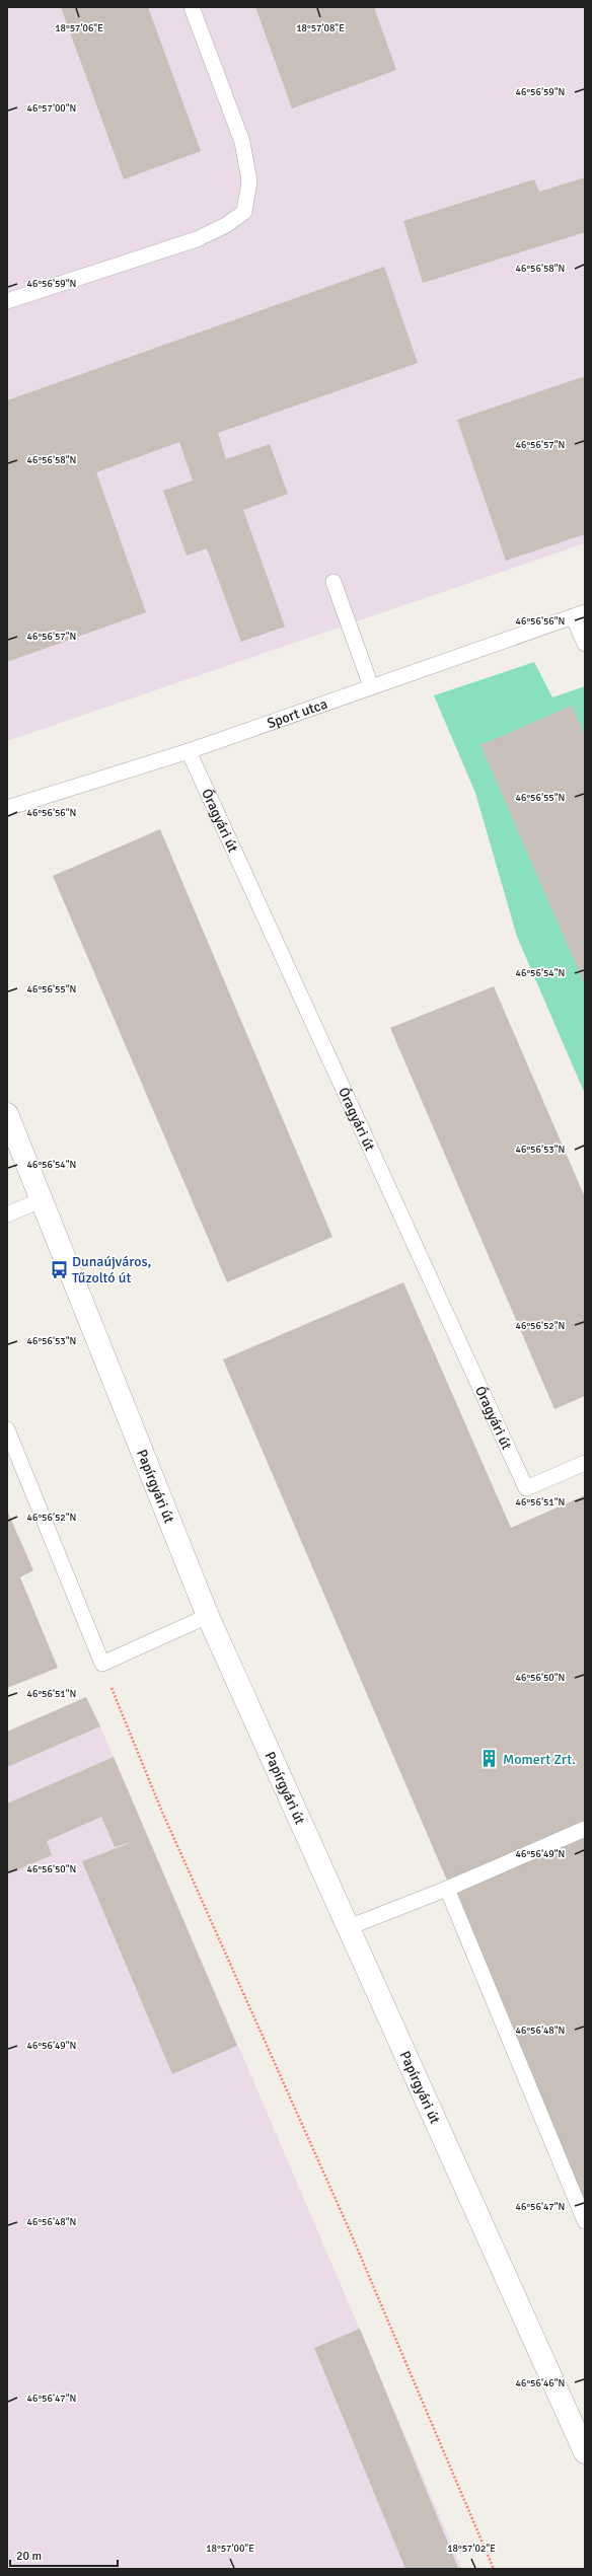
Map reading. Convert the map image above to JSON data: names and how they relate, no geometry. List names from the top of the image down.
{
  "streets": {
    "street": ["Papírgyári út"],
    "lane": ["Sport utca", "Óragyári út"]
  },
  "crossings": [
    ["Sport utca", "Óragyári út"]
  ],
  "places": {
    "bus stop": ["Dunaújváros, Tűzoltó út"],
    "building": ["Momert Zrt."]
  },
  "scale_bar": "20 m",
  "coordinates": [
    "18°57'06\"E",
    "18°57'08\"E",
    "46°56'59\"N",
    "46°57'00\"N",
    "46°56'58\"N",
    "46°56'57\"N",
    "46°56'56\"N",
    "46°56'55\"N",
    "46°56'54\"N",
    "46°56'53\"N",
    "46°56'52\"N",
    "46°56'51\"N",
    "46°56'50\"N",
    "46°56'49\"N",
    "46°56'48\"N",
    "46°56'47\"N",
    "46°56'46\"N",
    "18°57'00\"E",
    "18°57'02\"E"
  ]
}
